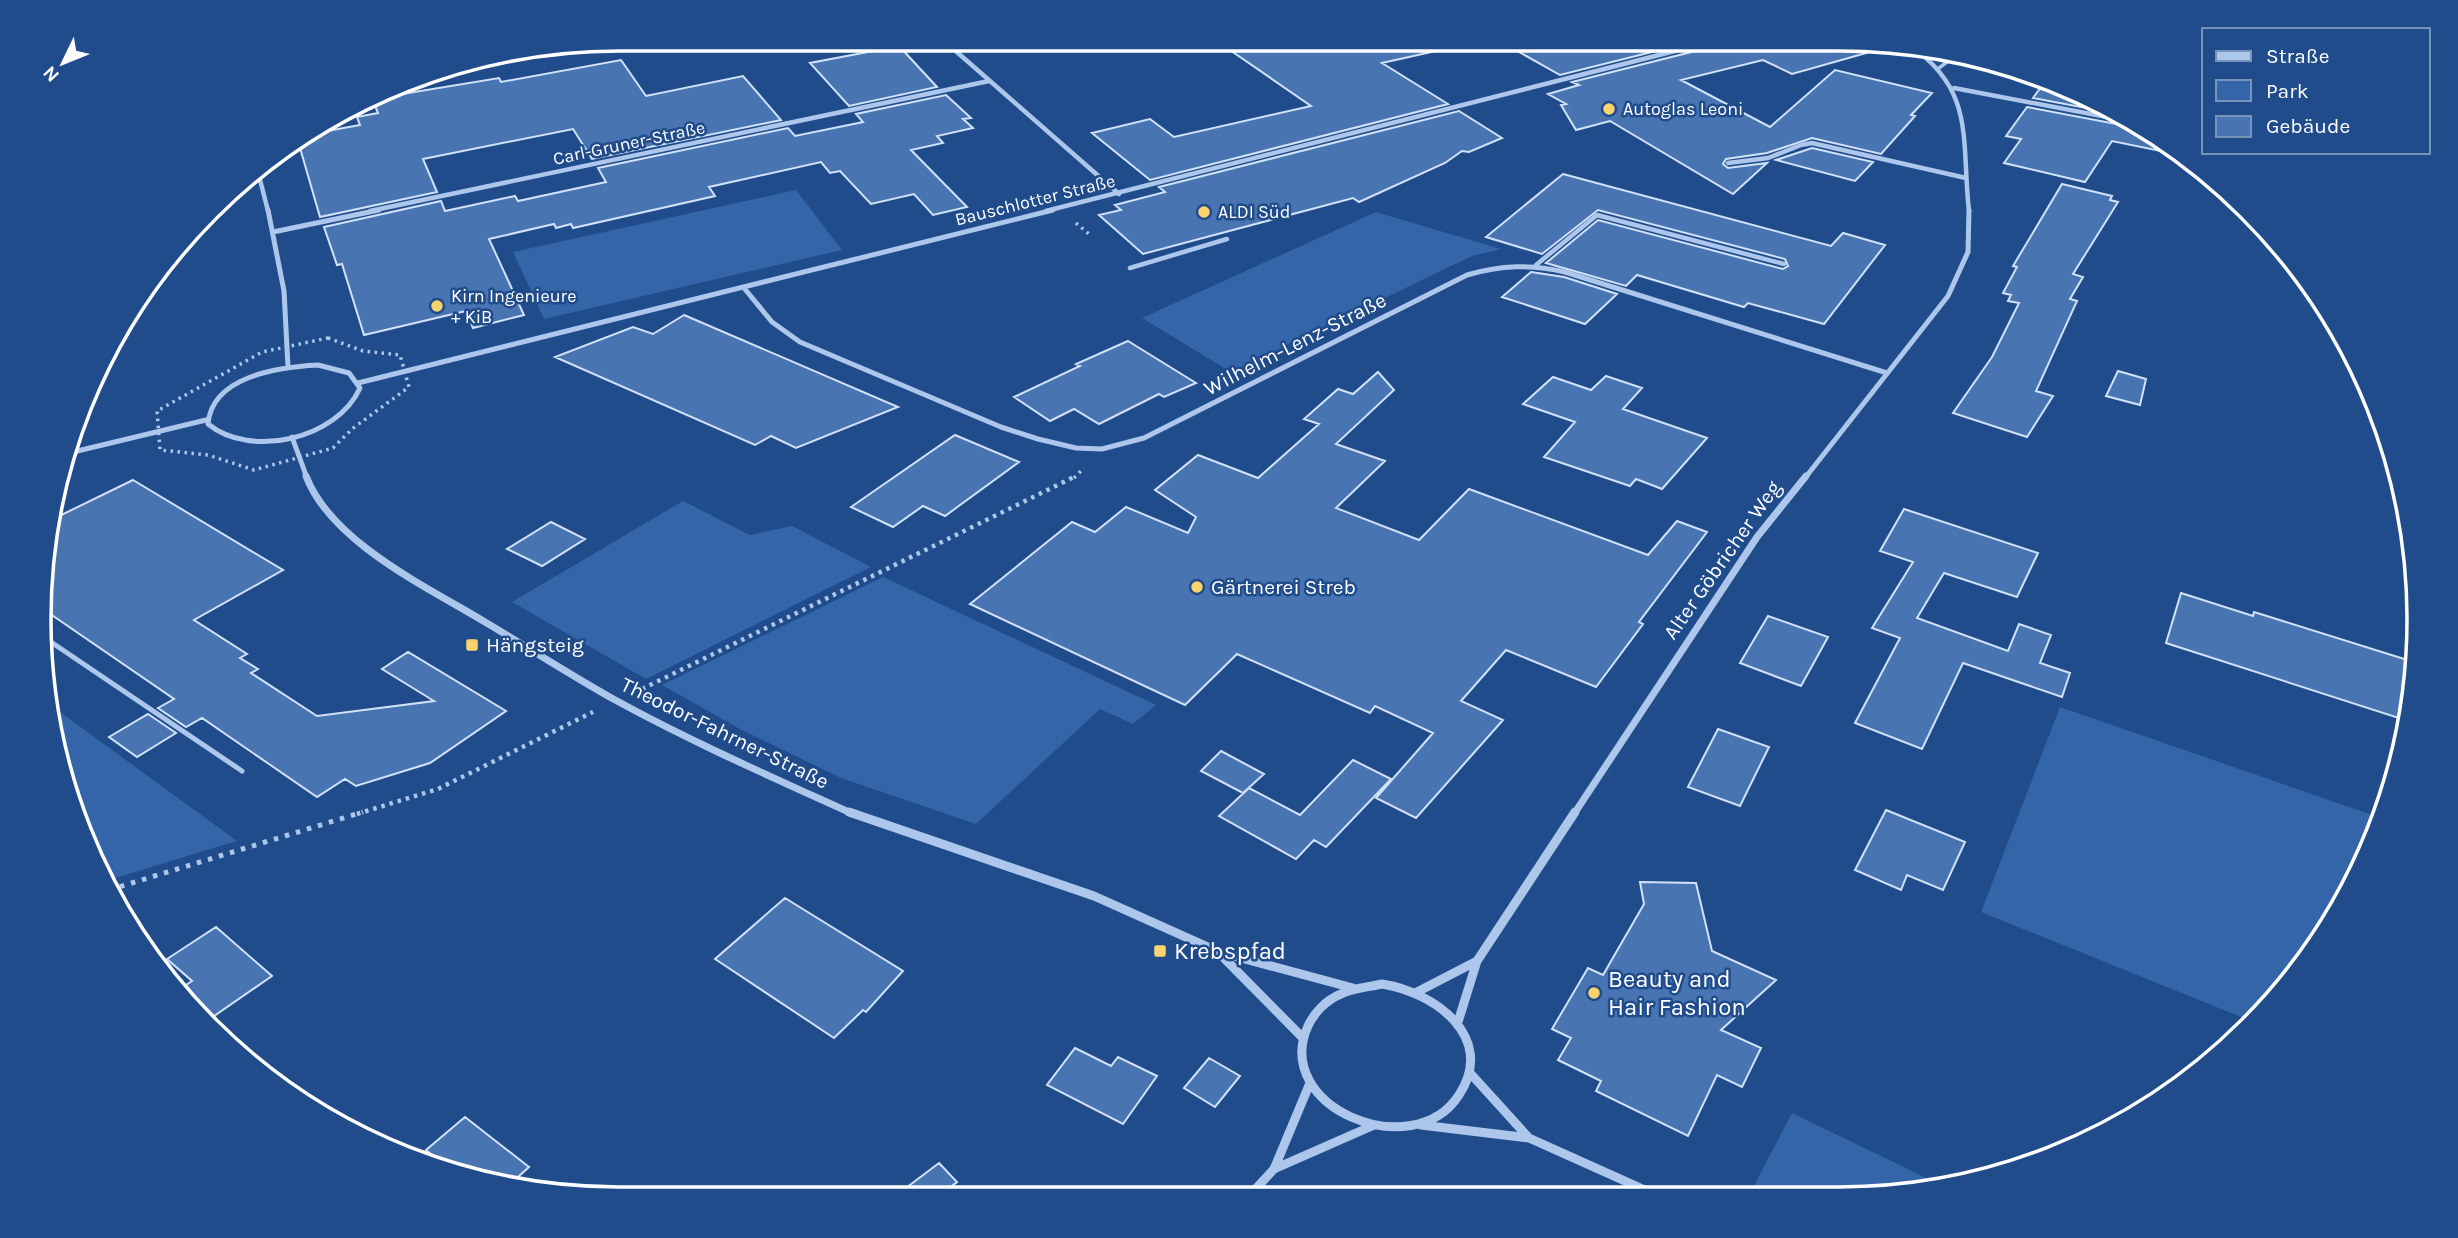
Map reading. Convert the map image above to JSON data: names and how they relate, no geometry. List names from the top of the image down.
{
  "streets": {
    "street": [
      "Carl-Gruner-Straße",
      "Bauschlotter Straße",
      "Wilhelm-Lenz-Straße",
      "Alter Göbricher Weg",
      "Theodor-Fahrner-Straße"
    ]
  },
  "crossings": [
    ["Bauschlotter Straße", "Wilhelm-Lenz-Straße"],
    ["Wilhelm-Lenz-Straße", "Alter Göbricher Weg"],
    ["Alter Göbricher Weg", "Theodor-Fahrner-Straße"]
  ],
  "places": {
    "other": [
      "Autoglas Leoni",
      "ALDI Süd",
      "Kirn Ingenieure + KiB",
      "Gärtnerei Streb",
      "Beauty and Hair Fashion"
    ],
    "transit": ["Hängsteig", "Krebspfad"]
  },
  "legend": ["Straße", "Park", "Gebäude"],
  "north": "bottom left"
}
